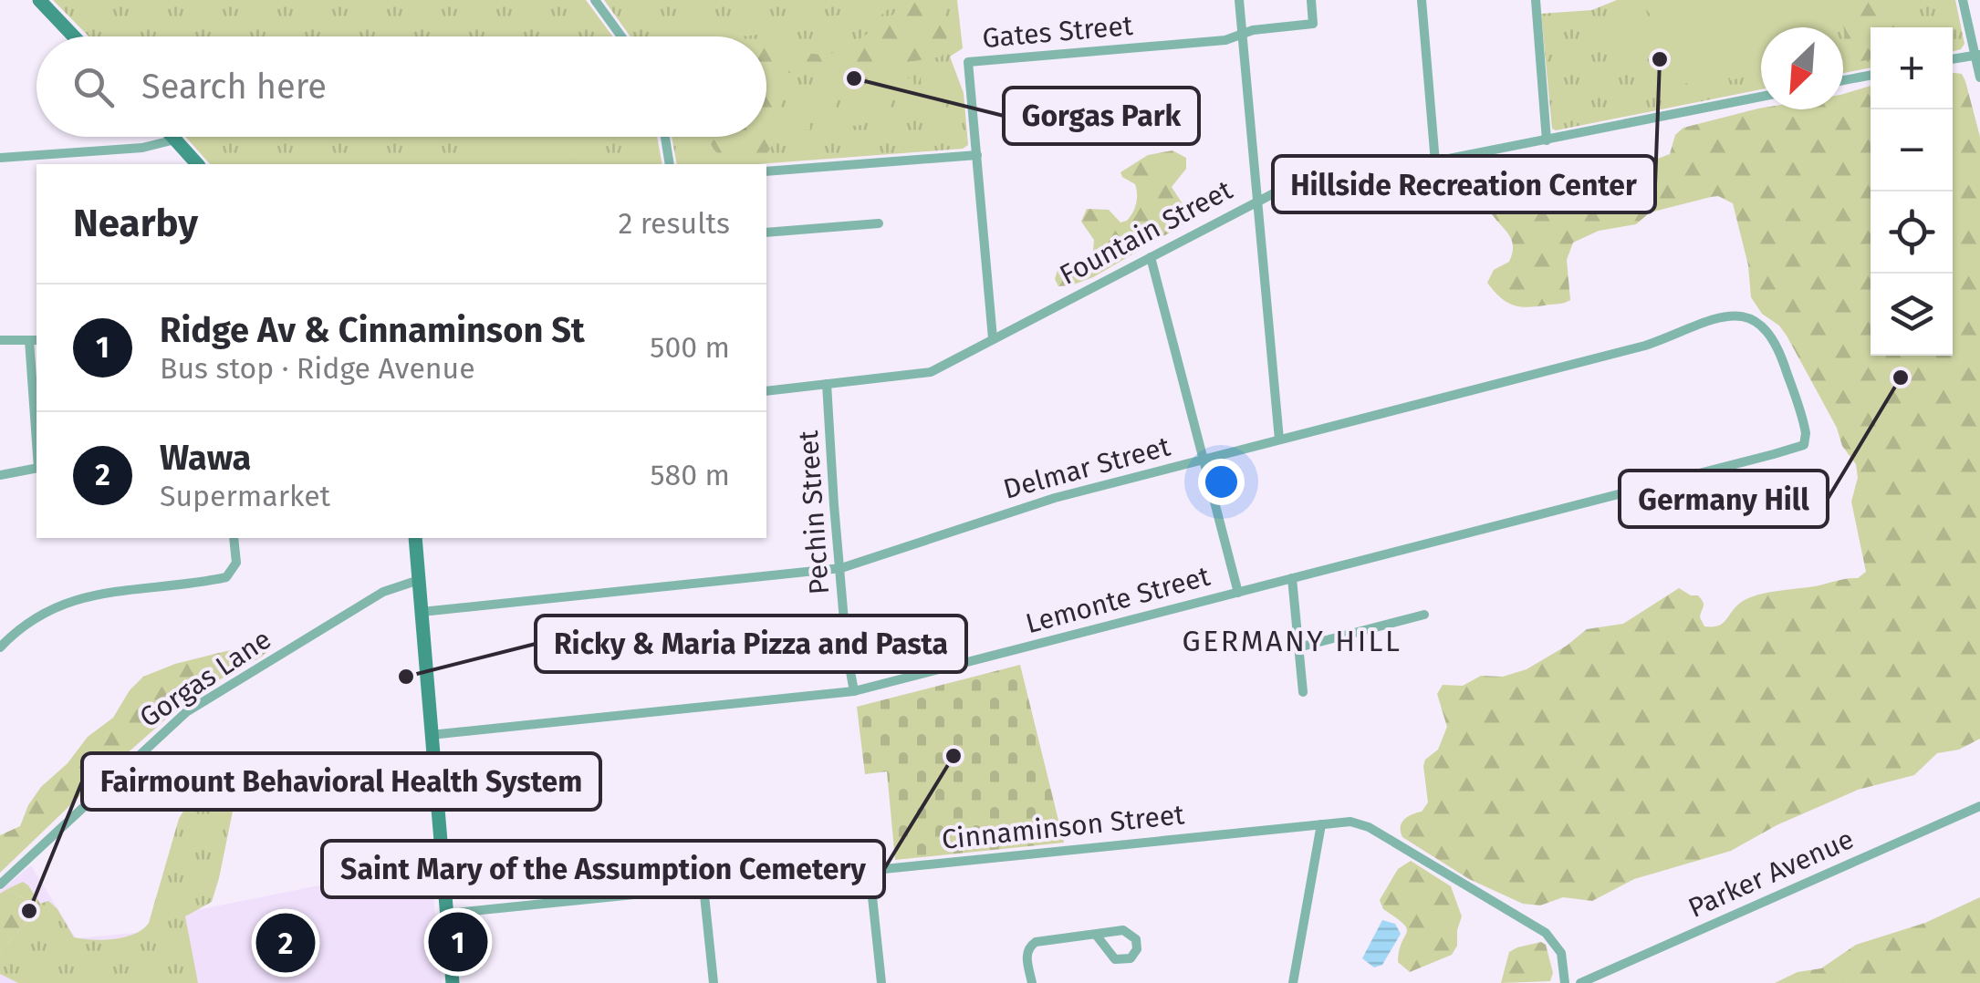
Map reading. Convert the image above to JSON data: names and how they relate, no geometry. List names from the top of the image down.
{
  "streets": {
    "street": [
      "Gates Street",
      "Fountain Street",
      "Delmar Street",
      "Pechin Street",
      "Lemonte Street",
      "Gorgas Lane",
      "Cinnaminson Street",
      "Parker Avenue"
    ]
  },
  "crossings": [
    ["Fountain Street", "Pechin Street"],
    ["Delmar Street", "Pechin Street"],
    ["Delmar Street", "Lemonte Street"],
    ["Pechin Street", "Lemonte Street"]
  ],
  "districts": ["GERMANY HILL"],
  "places": [
    "Hillside Recreation Center",
    "Gorgas Park",
    "Germany Hill",
    "Ricky & Maria Pizza and Pasta",
    "Saint Mary of the Assumption Cemetery",
    "Fairmount Behavioral Health System"
  ],
  "north": "bottom left",
  "page": {
    "map_buttons": ["+", "−"],
    "search": "Search here",
    "heading": ["Nearby", "2 results"],
    "list": [
      {
        "mark": "1",
        "name": "Ridge Av & Cinnaminson St",
        "note": "Bus stop · Ridge Avenue",
        "value": "500 m"
      },
      {
        "mark": "2",
        "name": "Wawa",
        "note": "Supermarket",
        "value": "580 m"
      }
    ],
    "pins": ["1", "2"]
  }
}
